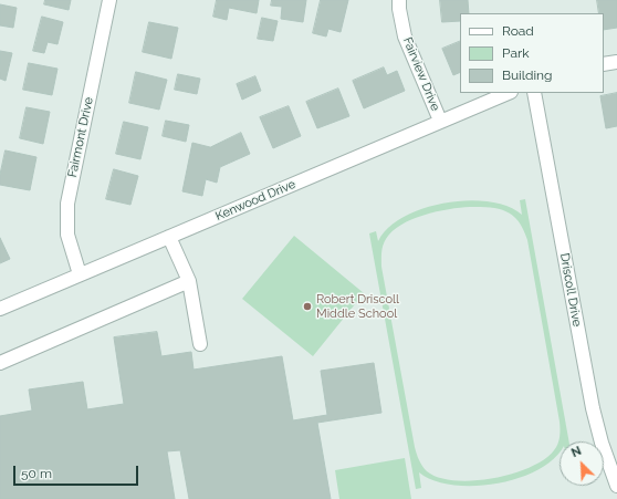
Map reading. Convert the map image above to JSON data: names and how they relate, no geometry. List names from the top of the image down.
{
  "streets": {
    "street": [
      "Fairview Drive",
      "Fairmont Drive",
      "Kenwood Drive",
      "Driscoll Drive"
    ]
  },
  "crossings": [
    ["Fairview Drive", "Kenwood Drive"],
    ["Fairmont Drive", "Kenwood Drive"]
  ],
  "places": ["Robert Driscoll Middle School"],
  "legend": ["Road", "Park", "Building"],
  "scale_bar": "50 m",
  "north": "top left"
}
